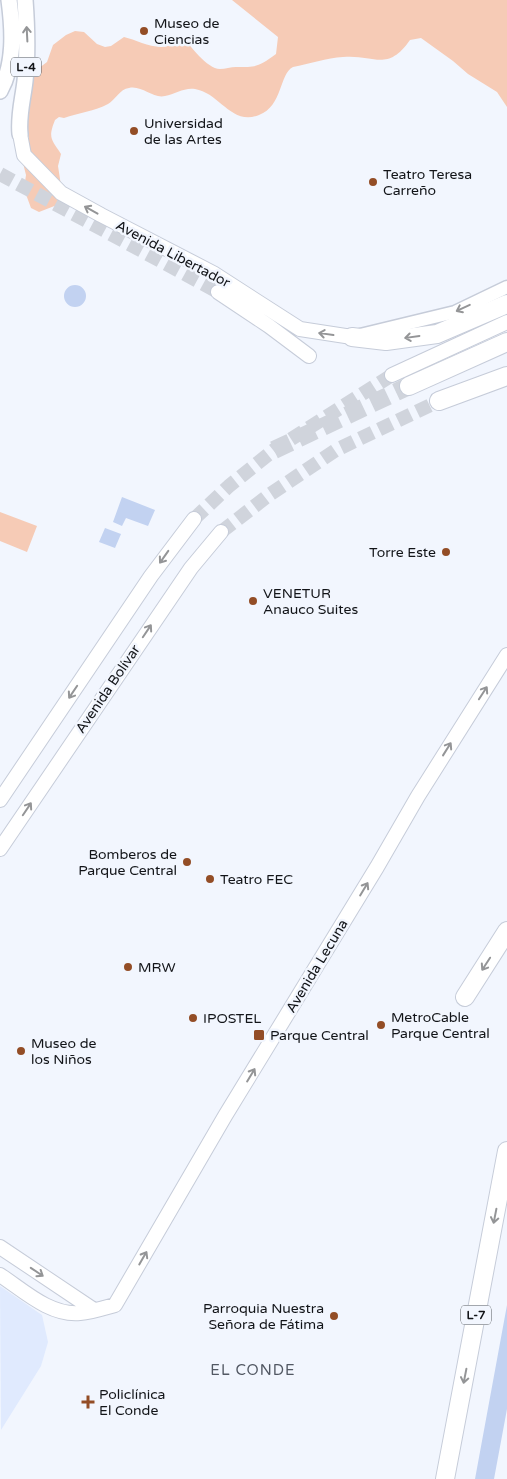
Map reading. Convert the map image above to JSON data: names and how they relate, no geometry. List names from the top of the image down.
{
  "streets": {
    "highway": ["L-7"],
    "main road": [
      "L-4",
      "Avenida Libertador",
      "Avenida Bolívar",
      "Avenida Lecuna"
    ]
  },
  "crossings": [
    ["L-4", "Avenida Libertador"]
  ],
  "one_way": ["Avenida Libertador", "Avenida Lecuna"],
  "districts": ["EL CONDE"],
  "places": {
    "other": [
      "Museo de Ciencias",
      "Universidad de las Artes",
      "Teatro Teresa Carreño",
      "Torre Este",
      "VENETUR Anauco Suites",
      "Bomberos de Parque Central",
      "Teatro FEC",
      "MRW",
      "IPOSTEL",
      "MetroCable Parque Central",
      "Museo de los Niños",
      "Parroquia Nuestra Señora de Fátima"
    ],
    "transit": ["Parque Central"],
    "health": ["Policlínica El Conde"]
  }
}
